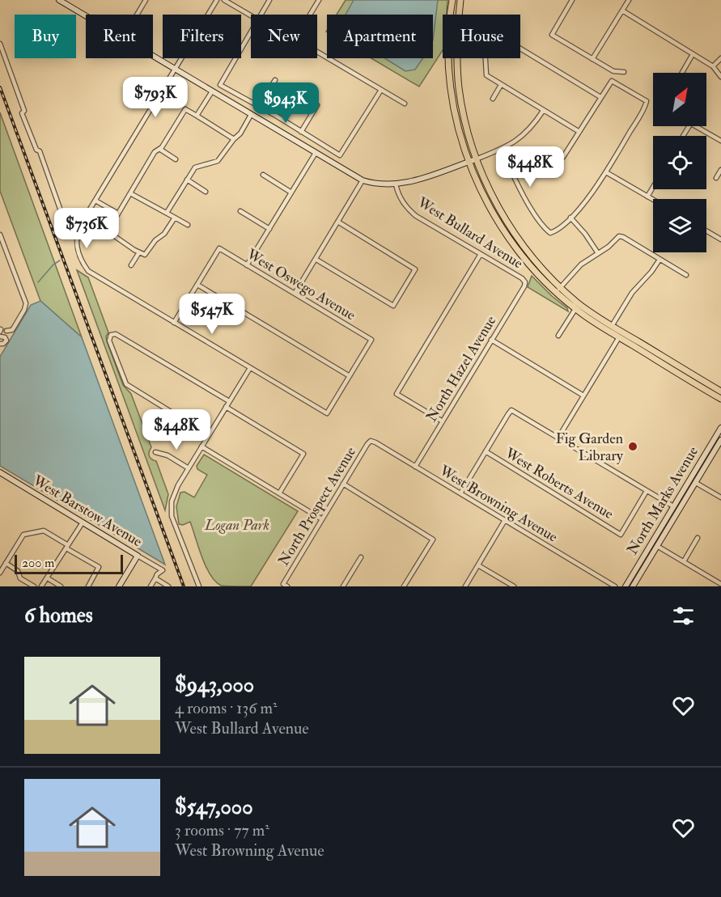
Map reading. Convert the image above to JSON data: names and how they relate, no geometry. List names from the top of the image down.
{
  "streets": {
    "street": [
      "West Bullard Avenue",
      "West Oswego Avenue",
      "North Hazel Avenue",
      "West Roberts Avenue",
      "North Marks Avenue",
      "West Browning Avenue",
      "North Prospect Avenue",
      "West Barstow Avenue"
    ]
  },
  "crossings": [
    ["West Bullard Avenue", "North Hazel Avenue"],
    ["North Hazel Avenue", "West Browning Avenue"],
    ["West Browning Avenue", "North Prospect Avenue"]
  ],
  "parks": ["Logan Park"],
  "places": ["Fig Garden Library"],
  "scale_bar": "200 m",
  "north": "top right",
  "page": {
    "chip": [
      "Buy",
      "Rent",
      "Filters",
      "New",
      "Apartment",
      "House"
    ],
    "price": [
      "$793K",
      "$943K",
      "$448K",
      "$736K",
      "$547K",
      "$448K"
    ],
    "scale": "200 m",
    "heading": "6 homes",
    "list": [
      {
        "name": "$943,000",
        "note": "4 rooms · 136 m² · West Bullard Avenue"
      },
      {
        "name": "$547,000",
        "note": "3 rooms · 77 m² · West Browning Avenue"
      }
    ]
  }
}
